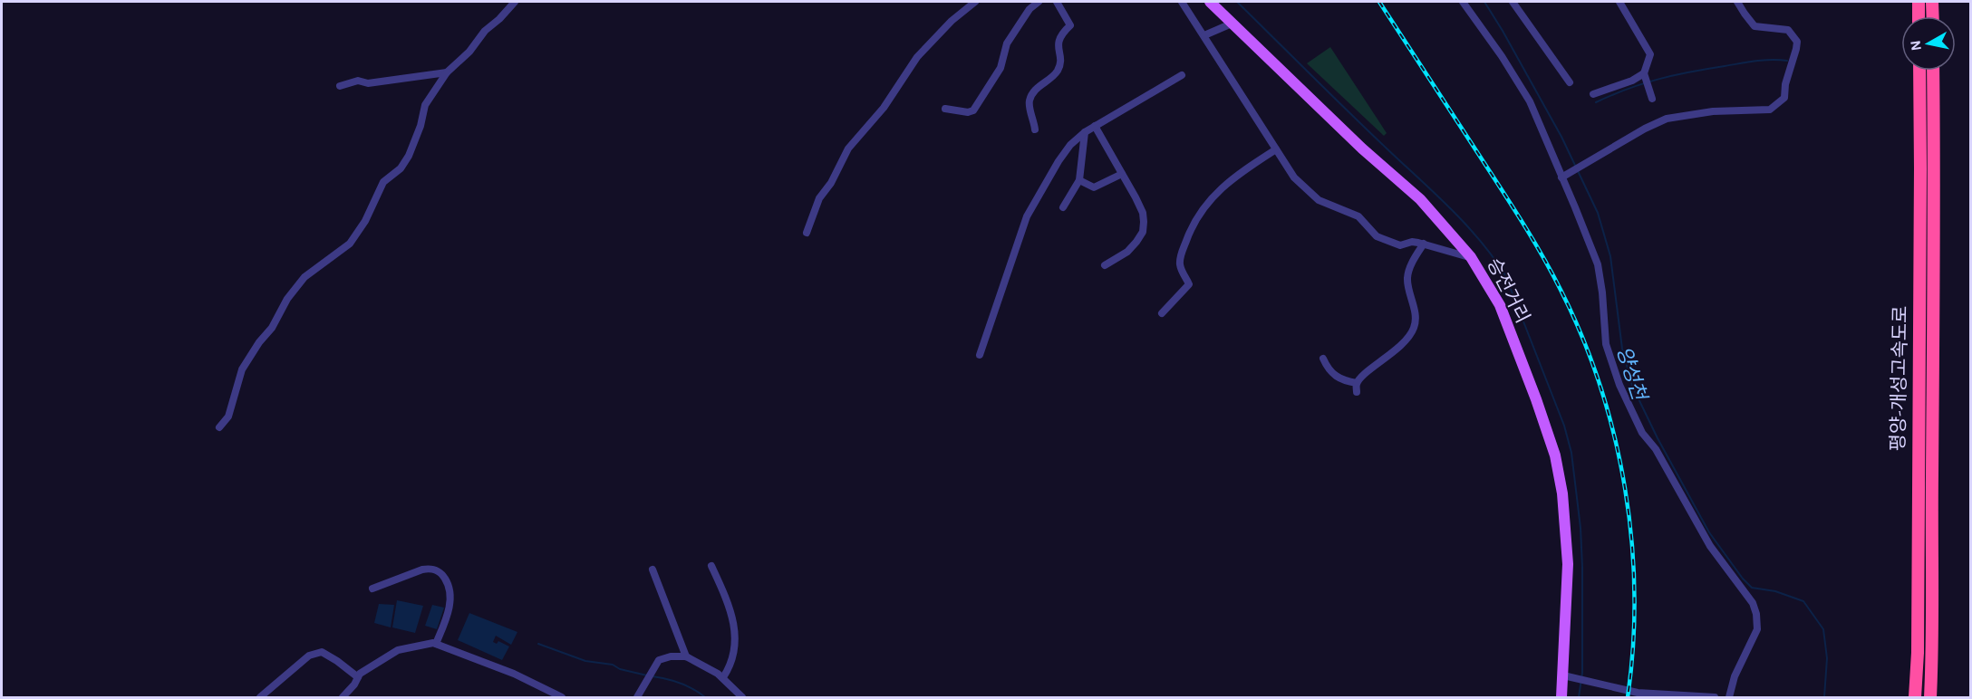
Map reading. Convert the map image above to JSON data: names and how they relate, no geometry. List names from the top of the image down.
{
  "streets": {
    "highway": ["평양-개성고속도로"],
    "main road": ["승전거리"]
  },
  "water": ["양성천"],
  "north": "left"
}
